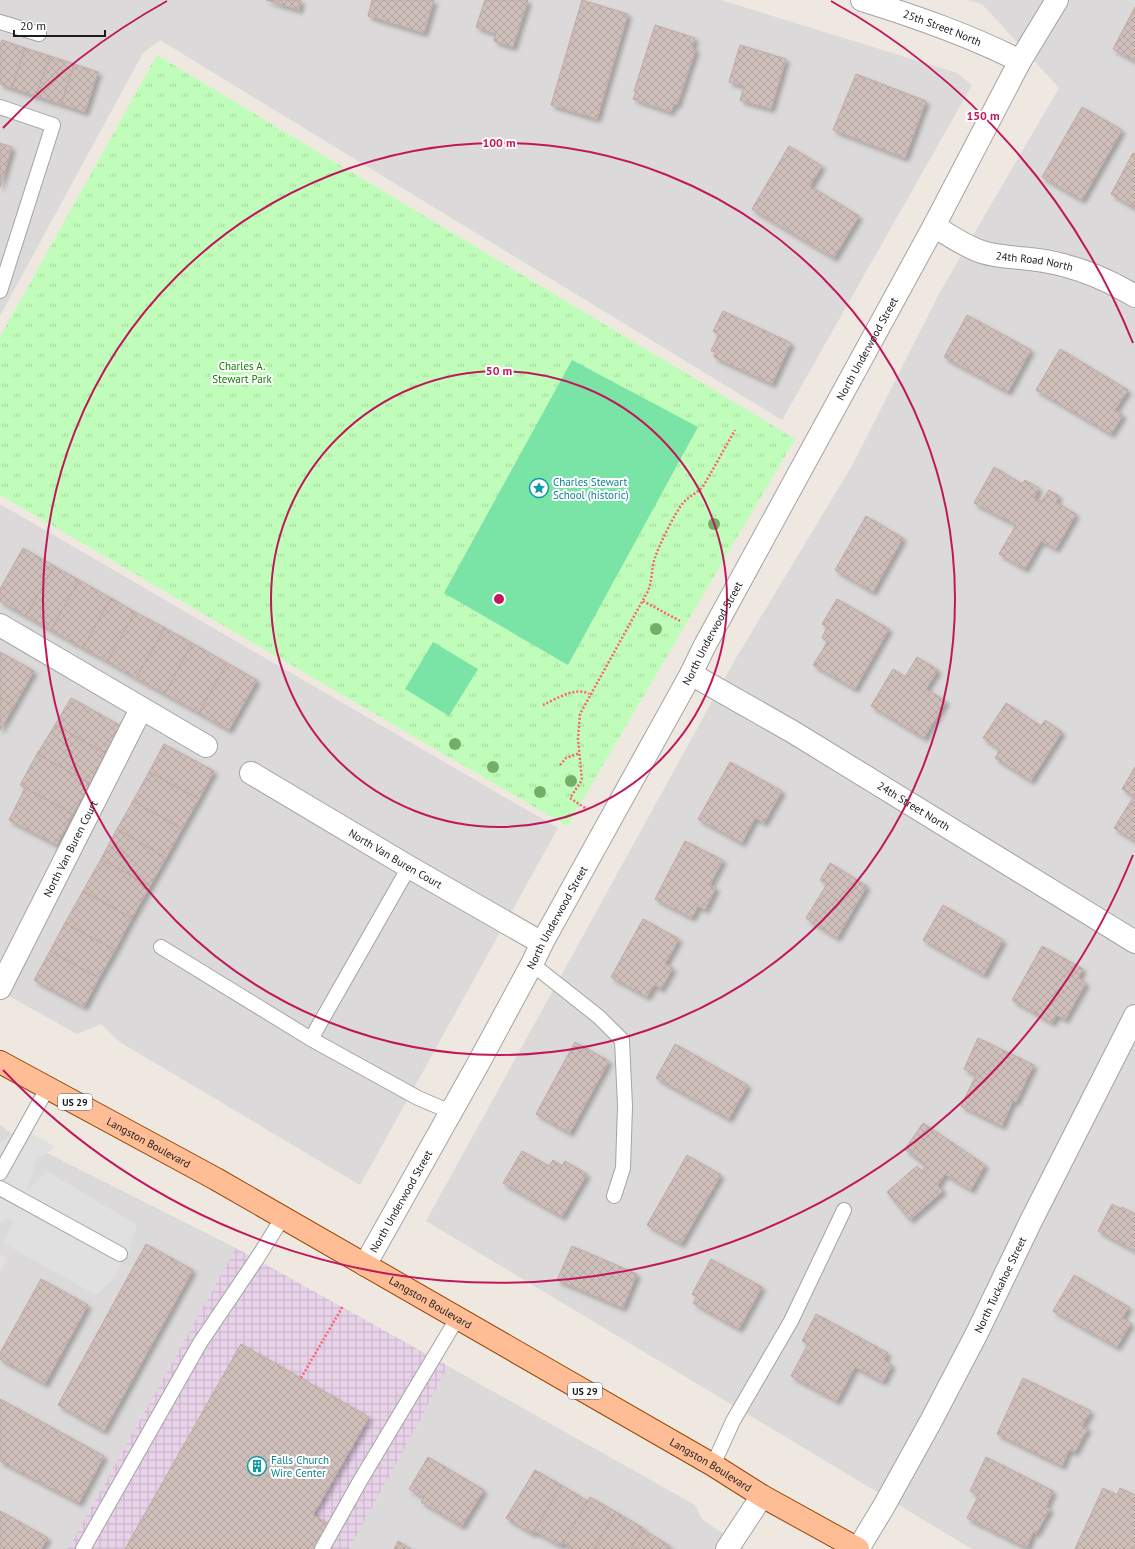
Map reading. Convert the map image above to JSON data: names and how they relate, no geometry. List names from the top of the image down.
{
  "streets": {
    "main road": ["US 29", "Langston Boulevard"],
    "street": [
      "25th Street North",
      "24th Road North",
      "North Underwood Street",
      "24th Street North",
      "North Van Buren Court",
      "North Tuckahoe Street"
    ]
  },
  "crossings": [
    ["25th Street North", "North Underwood Street"],
    ["24th Road North", "North Underwood Street"],
    ["North Underwood Street", "24th Street North"],
    ["North Underwood Street", "North Van Buren Court"],
    ["North Underwood Street", "Langston Boulevard"],
    ["Langston Boulevard", "North Tuckahoe Street"]
  ],
  "parks": ["Charles A. Stewart Park"],
  "places": {
    "place": ["Charles Stewart School (historic)"],
    "building": ["Falls Church Wire Center"]
  },
  "scale_bar": "20 m",
  "rings": ["150 m", "100 m", "50 m"]
}
